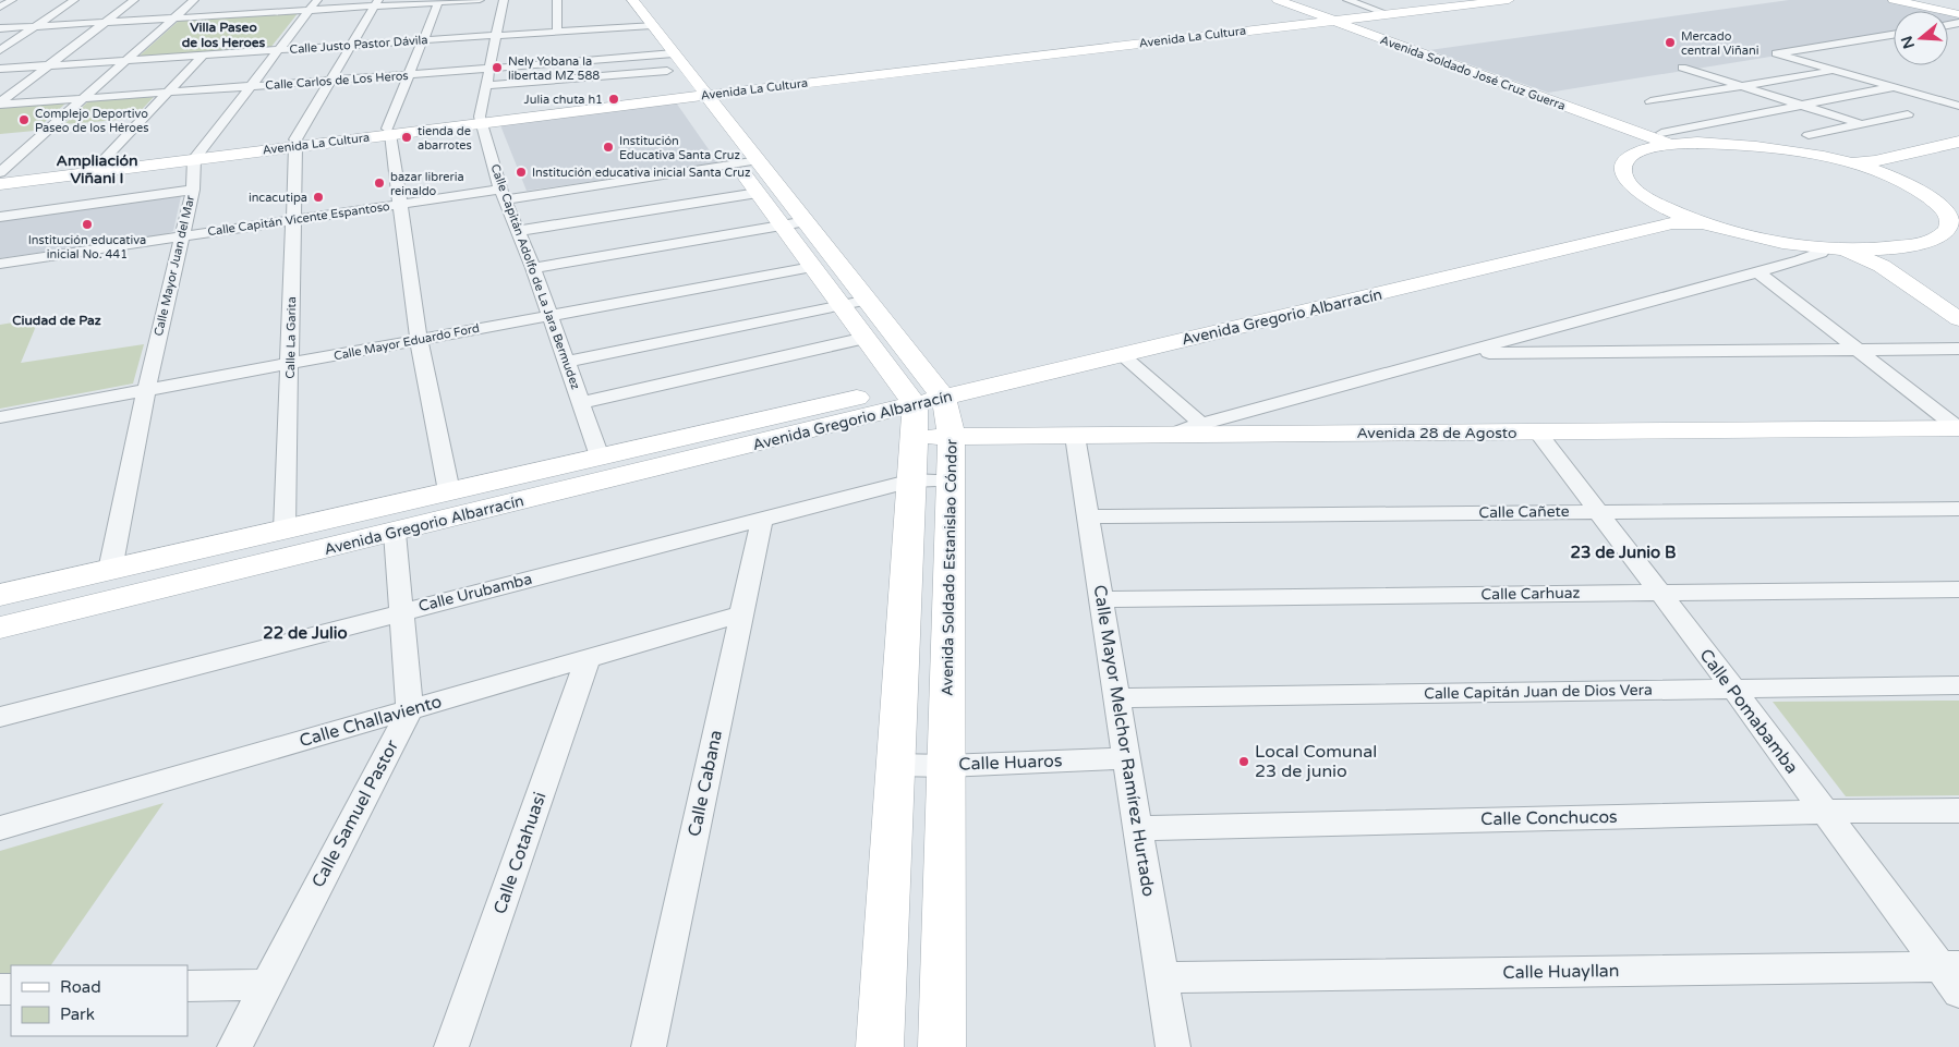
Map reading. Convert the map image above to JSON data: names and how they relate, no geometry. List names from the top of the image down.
{
  "streets": {
    "street": [
      "Avenida La Cultura",
      "Calle Justo Pastor Dávila",
      "Avenida Soldado José Cruz Guerra",
      "Calle Carlos de Los Heros",
      "Calle Capitán Vicente Espantoso",
      "Calle Mayor Juan del Mar",
      "Calle Capitán Adolfo de La Jara Bermudez",
      "Avenida Gregorio Albarracín",
      "Calle La Garita",
      "Calle Mayor Eduardo Ford",
      "Avenida 28 de Agosto",
      "Calle Cañete",
      "Avenida Soldado Estanislao Cóndor",
      "Calle Urubamba",
      "Calle Carhuaz",
      "Calle Capitán Juan de Dios Vera",
      "Calle Pomabamba",
      "Calle Challaviento",
      "Calle Mayor Melchor Ramírez Hurtado",
      "Calle Huaros",
      "Calle Cabana",
      "Calle Samuel Pastor",
      "Calle Conchucos",
      "Calle Cotahuasi",
      "Calle Huayllan"
    ]
  },
  "crossings": [
    ["Avenida La Cultura", "Avenida Soldado José Cruz Guerra"],
    ["Avenida La Cultura", "Calle Mayor Juan del Mar"],
    ["Avenida La Cultura", "Calle Capitán Adolfo de La Jara Bermudez"],
    ["Avenida La Cultura", "Calle La Garita"],
    ["Avenida La Cultura", "Avenida Soldado Estanislao Cóndor"],
    ["Calle Justo Pastor Dávila", "Calle Capitán Adolfo de La Jara Bermudez"],
    ["Calle Justo Pastor Dávila", "Calle La Garita"],
    ["Calle Justo Pastor Dávila", "Avenida Soldado Estanislao Cóndor"],
    ["Calle Carlos de Los Heros", "Calle Capitán Adolfo de La Jara Bermudez"],
    ["Calle Carlos de Los Heros", "Calle La Garita"],
    ["Calle Carlos de Los Heros", "Avenida Soldado Estanislao Cóndor"],
    ["Calle Capitán Vicente Espantoso", "Calle Mayor Juan del Mar"],
    ["Calle Capitán Vicente Espantoso", "Calle Capitán Adolfo de La Jara Bermudez"],
    ["Calle Capitán Vicente Espantoso", "Calle La Garita"],
    ["Calle Capitán Vicente Espantoso", "Avenida Soldado Estanislao Cóndor"],
    ["Calle Mayor Juan del Mar", "Avenida Gregorio Albarracín"],
    ["Calle Mayor Juan del Mar", "Calle Mayor Eduardo Ford"],
    ["Calle Capitán Adolfo de La Jara Bermudez", "Avenida Gregorio Albarracín"],
    ["Calle Capitán Adolfo de La Jara Bermudez", "Calle Mayor Eduardo Ford"],
    ["Avenida Gregorio Albarracín", "Calle La Garita"],
    ["Avenida Gregorio Albarracín", "Avenida 28 de Agosto"],
    ["Avenida Gregorio Albarracín", "Avenida Soldado Estanislao Cóndor"],
    ["Calle La Garita", "Calle Mayor Eduardo Ford"],
    ["Calle Mayor Eduardo Ford", "Avenida Soldado Estanislao Cóndor"],
    ["Avenida 28 de Agosto", "Avenida Soldado Estanislao Cóndor"],
    ["Avenida 28 de Agosto", "Calle Pomabamba"],
    ["Avenida 28 de Agosto", "Calle Mayor Melchor Ramírez Hurtado"],
    ["Calle Cañete", "Calle Pomabamba"],
    ["Calle Cañete", "Calle Mayor Melchor Ramírez Hurtado"],
    ["Avenida Soldado Estanislao Cóndor", "Calle Urubamba"],
    ["Avenida Soldado Estanislao Cóndor", "Calle Huaros"],
    ["Calle Urubamba", "Calle Cabana"],
    ["Calle Carhuaz", "Calle Pomabamba"],
    ["Calle Carhuaz", "Calle Mayor Melchor Ramírez Hurtado"],
    ["Calle Capitán Juan de Dios Vera", "Calle Pomabamba"],
    ["Calle Capitán Juan de Dios Vera", "Calle Mayor Melchor Ramírez Hurtado"],
    ["Calle Pomabamba", "Calle Conchucos"],
    ["Calle Pomabamba", "Calle Huayllan"],
    ["Calle Challaviento", "Calle Cabana"],
    ["Calle Challaviento", "Calle Samuel Pastor"],
    ["Calle Challaviento", "Calle Cotahuasi"],
    ["Calle Mayor Melchor Ramírez Hurtado", "Calle Huaros"],
    ["Calle Mayor Melchor Ramírez Hurtado", "Calle Conchucos"],
    ["Calle Mayor Melchor Ramírez Hurtado", "Calle Huayllan"]
  ],
  "districts": [
    "Villa Paseo de los Heroes",
    "Ampliación Viñani I",
    "Ciudad de Paz",
    "23 de Junio B",
    "22 de Julio"
  ],
  "places": [
    "Mercado central Viñani",
    "Nely Yobana la libertad MZ 588",
    "Julia chuta h1",
    "Complejo Deportivo Paseo de los Héroes",
    "tienda de abarrotes",
    "Institución Educativa Santa Cruz",
    "Institución educativa inicial Santa Cruz",
    "bazar libreria reinaldo",
    "incacutipa",
    "Institución educativa inicial No. 441",
    "Local Comunal 23 de junio"
  ],
  "legend": ["Road", "Park"],
  "north": "left"
}
